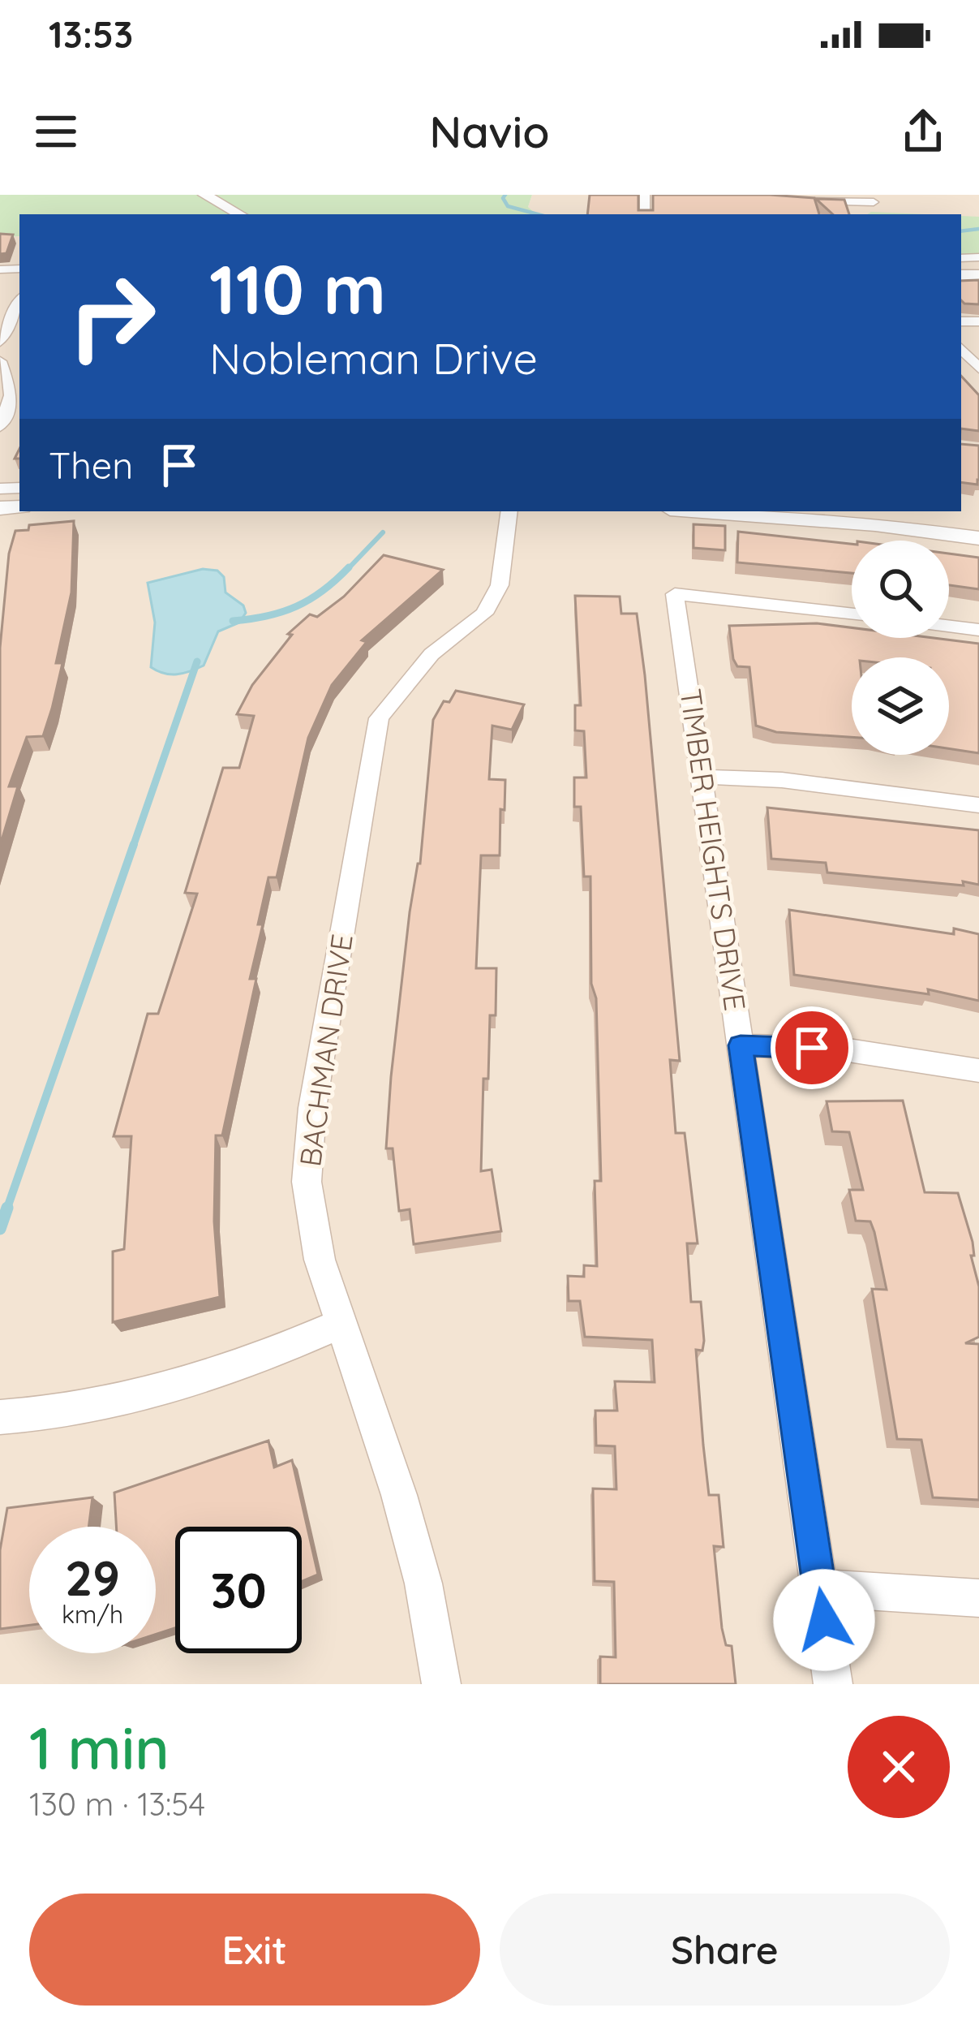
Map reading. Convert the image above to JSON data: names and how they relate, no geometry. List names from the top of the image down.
{
  "streets": {
    "street": ["TIMBER HEIGHTS DRIVE", "BACHMAN DRIVE"]
  },
  "page": {
    "status": "13:53",
    "header": "Navio",
    "turn": ["110 m", "Nobleman Drive"],
    "then": "Then",
    "speed": "29 km/h",
    "limit": "30",
    "heading": ["1 min", "130 m · 13:54"],
    "buttons": ["Exit", "Share"]
  }
}
